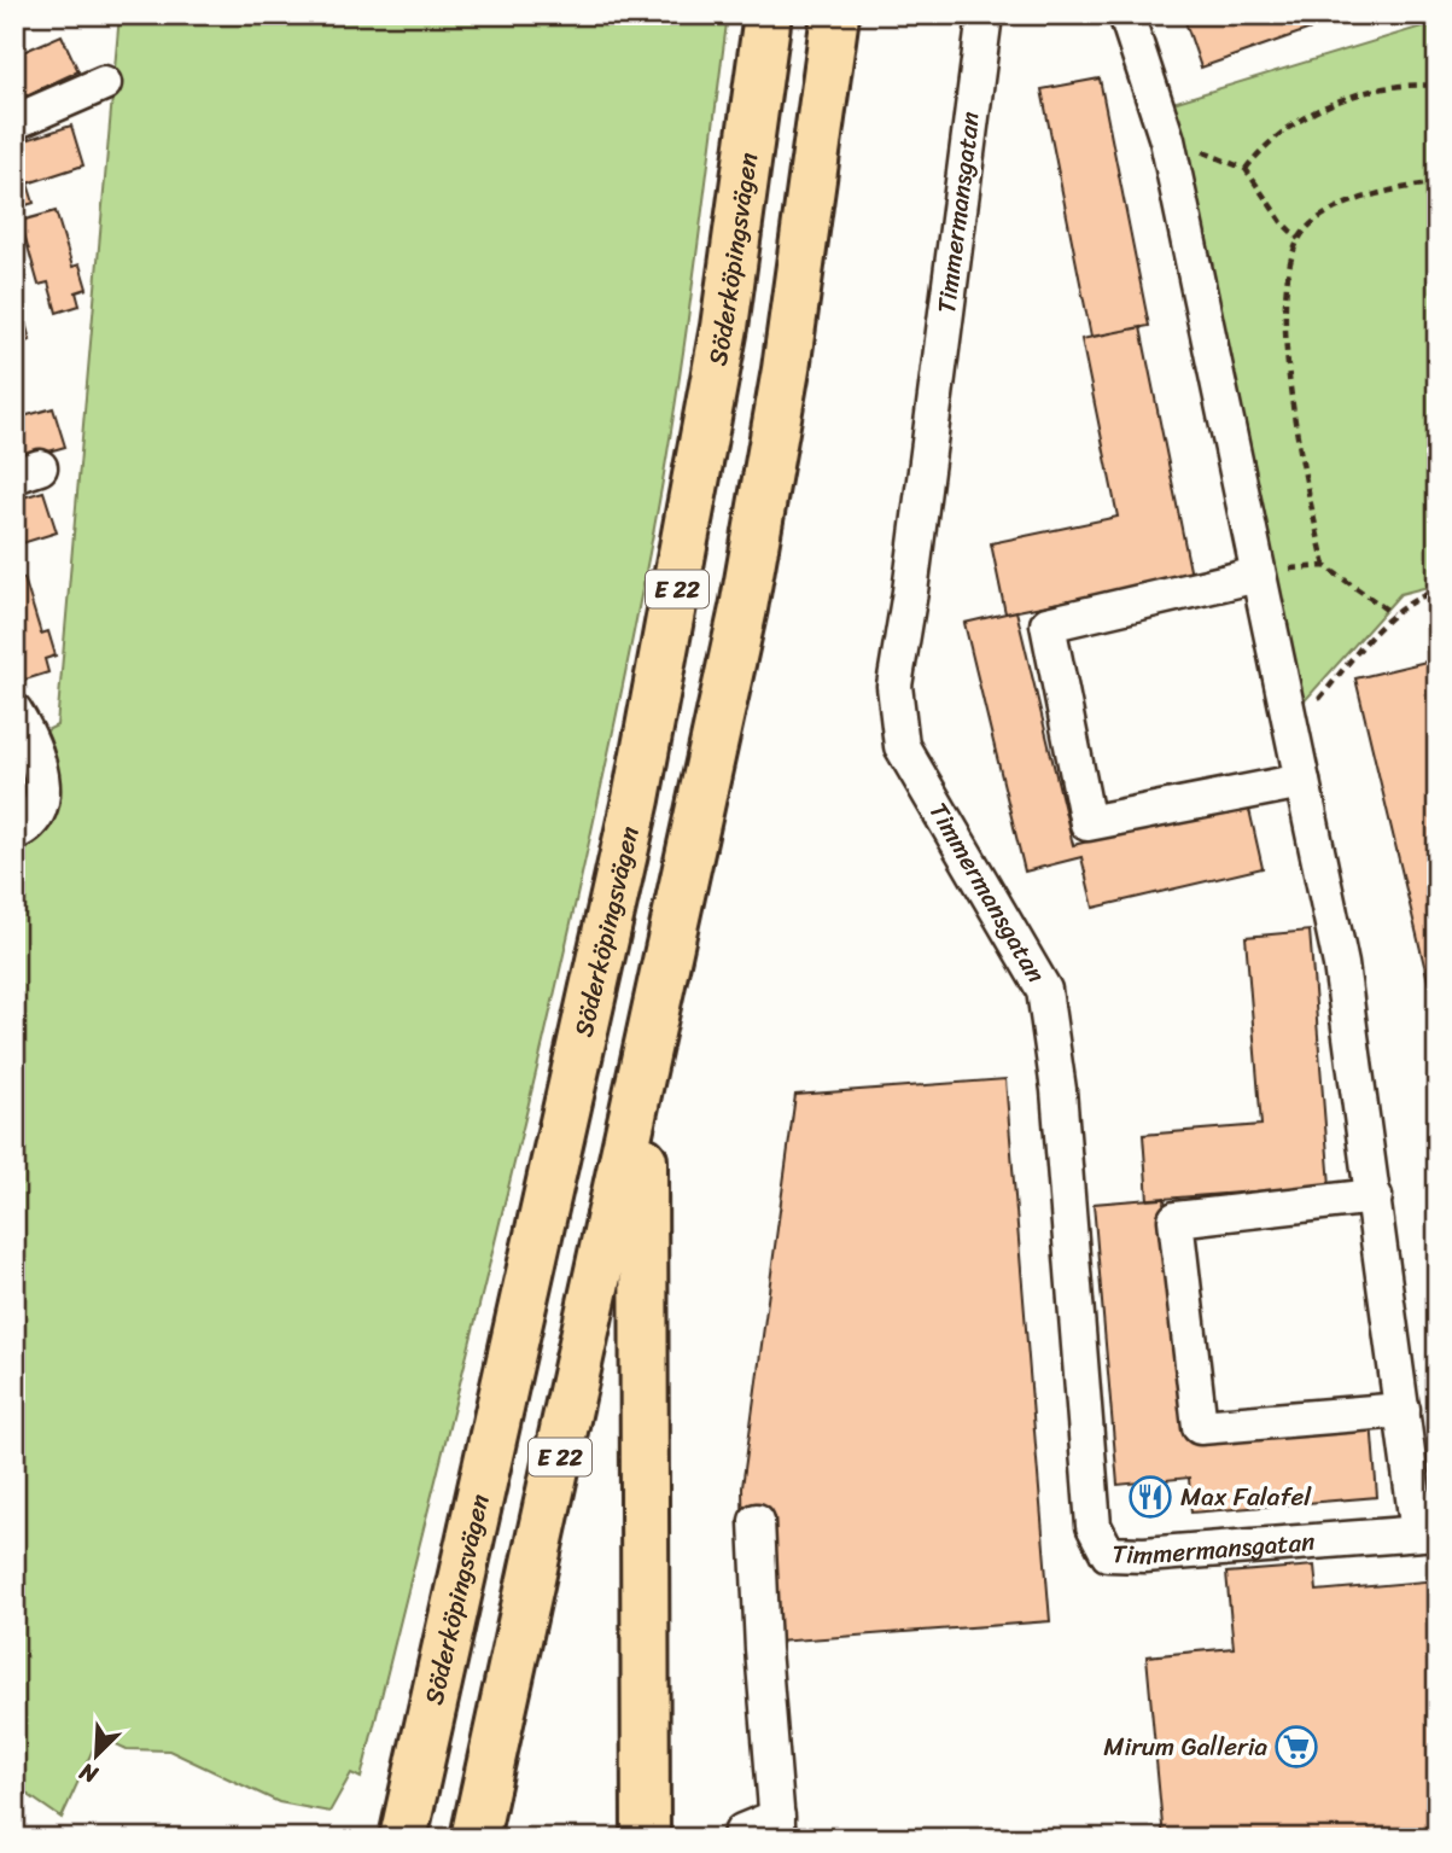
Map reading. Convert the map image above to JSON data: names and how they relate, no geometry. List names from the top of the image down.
{
  "streets": {
    "highway": ["Söderköpingsvägen", "E 22"],
    "street": ["Timmermansgatan"]
  },
  "places": {
    "restaurant": ["Max Falafel"],
    "supermarket": ["Mirum Galleria"]
  },
  "north": "bottom left"
}
